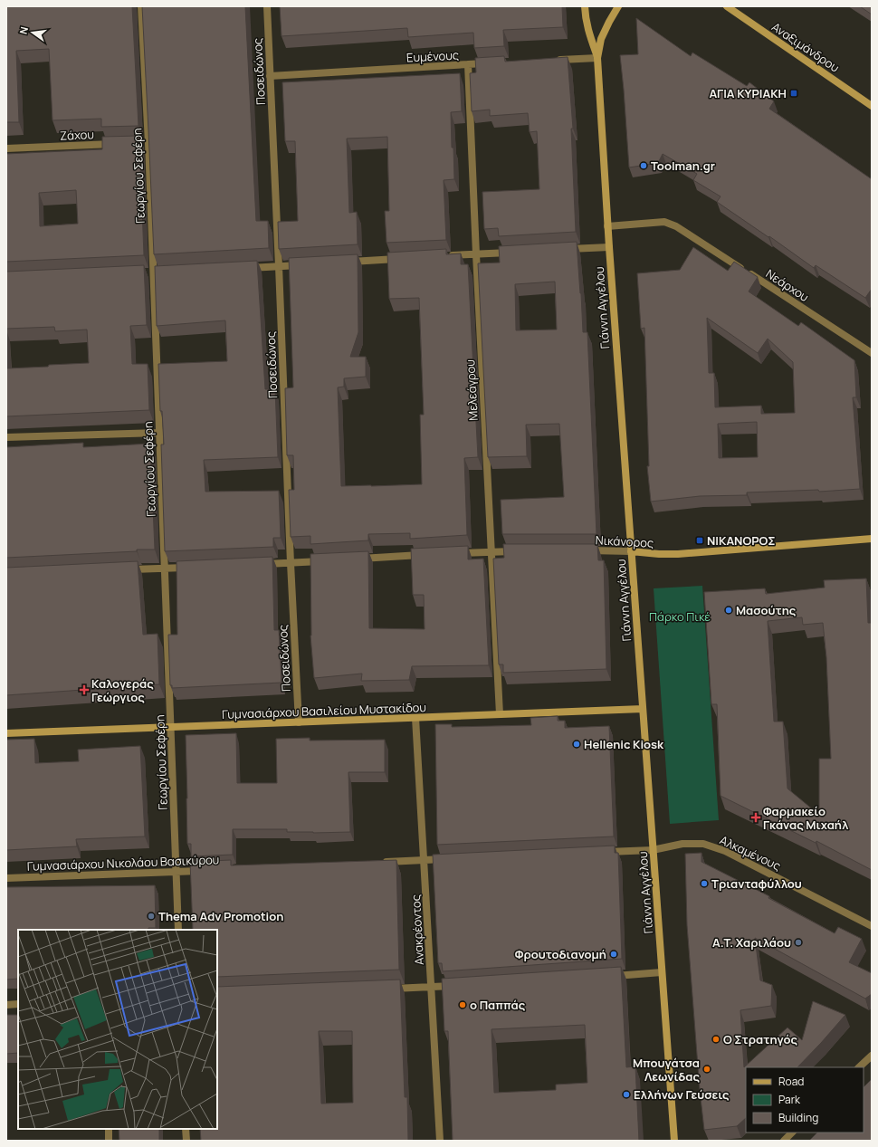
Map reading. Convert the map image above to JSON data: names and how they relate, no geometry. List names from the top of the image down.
{
  "streets": {
    "street": [
      "Αναξιμάνδρου",
      "Ευμένους",
      "Ποσειδώνος",
      "Ζάχου",
      "Γεωργίου Σεφέρη",
      "Νεάρχου",
      "Γιάννη Αγγέλου",
      "Μελεάγρου",
      "Νικάνορος",
      "Γυμνασιάρχου Βασιλείου Μυστακίδου",
      "Αλκαμένους",
      "Γυμνασιάρχου Νικολάου Βασικύρου",
      "Ανακρέοντος"
    ]
  },
  "crossings": [
    ["Ευμένους", "Ποσειδώνος"],
    ["Ευμένους", "Μελεάγρου"],
    ["Ποσειδώνος", "Γυμνασιάρχου Βασιλείου Μυστακίδου"],
    ["Γεωργίου Σεφέρη", "Γυμνασιάρχου Βασιλείου Μυστακίδου"],
    ["Γεωργίου Σεφέρη", "Γυμνασιάρχου Νικολάου Βασικύρου"],
    ["Νεάρχου", "Γιάννη Αγγέλου"],
    ["Γιάννη Αγγέλου", "Νικάνορος"],
    ["Γιάννη Αγγέλου", "Γυμνασιάρχου Βασιλείου Μυστακίδου"],
    ["Γιάννη Αγγέλου", "Αλκαμένους"],
    ["Μελεάγρου", "Γυμνασιάρχου Βασιλείου Μυστακίδου"],
    ["Γυμνασιάρχου Βασιλείου Μυστακίδου", "Ανακρέοντος"]
  ],
  "parks": ["Πάρκο Πικέ"],
  "places": {
    "transit": ["ΑΓΙΑ ΚΥΡΙΑΚΗ", "ΝΙΚΑΝΟΡΟΣ"],
    "other": [
      "Toolman.gr",
      "Μασούτης",
      "Hellenic Kiosk",
      "Τριανταφύλλου",
      "Thema Adv Promotion",
      "Α.Τ. Χαριλάου",
      "Φρουτοδιανομή",
      "ο Παππάς",
      "Ο Στρατηγός",
      "Μπουγάτσα Λεωνίδας",
      "Ελλήνων Γεύσεις"
    ],
    "health": ["Καλογεράς Γεώργιος", "Φαρμακείο Γκάνας Μιχαήλ"]
  },
  "legend": ["Road", "Park", "Building"],
  "north": "left"
}
